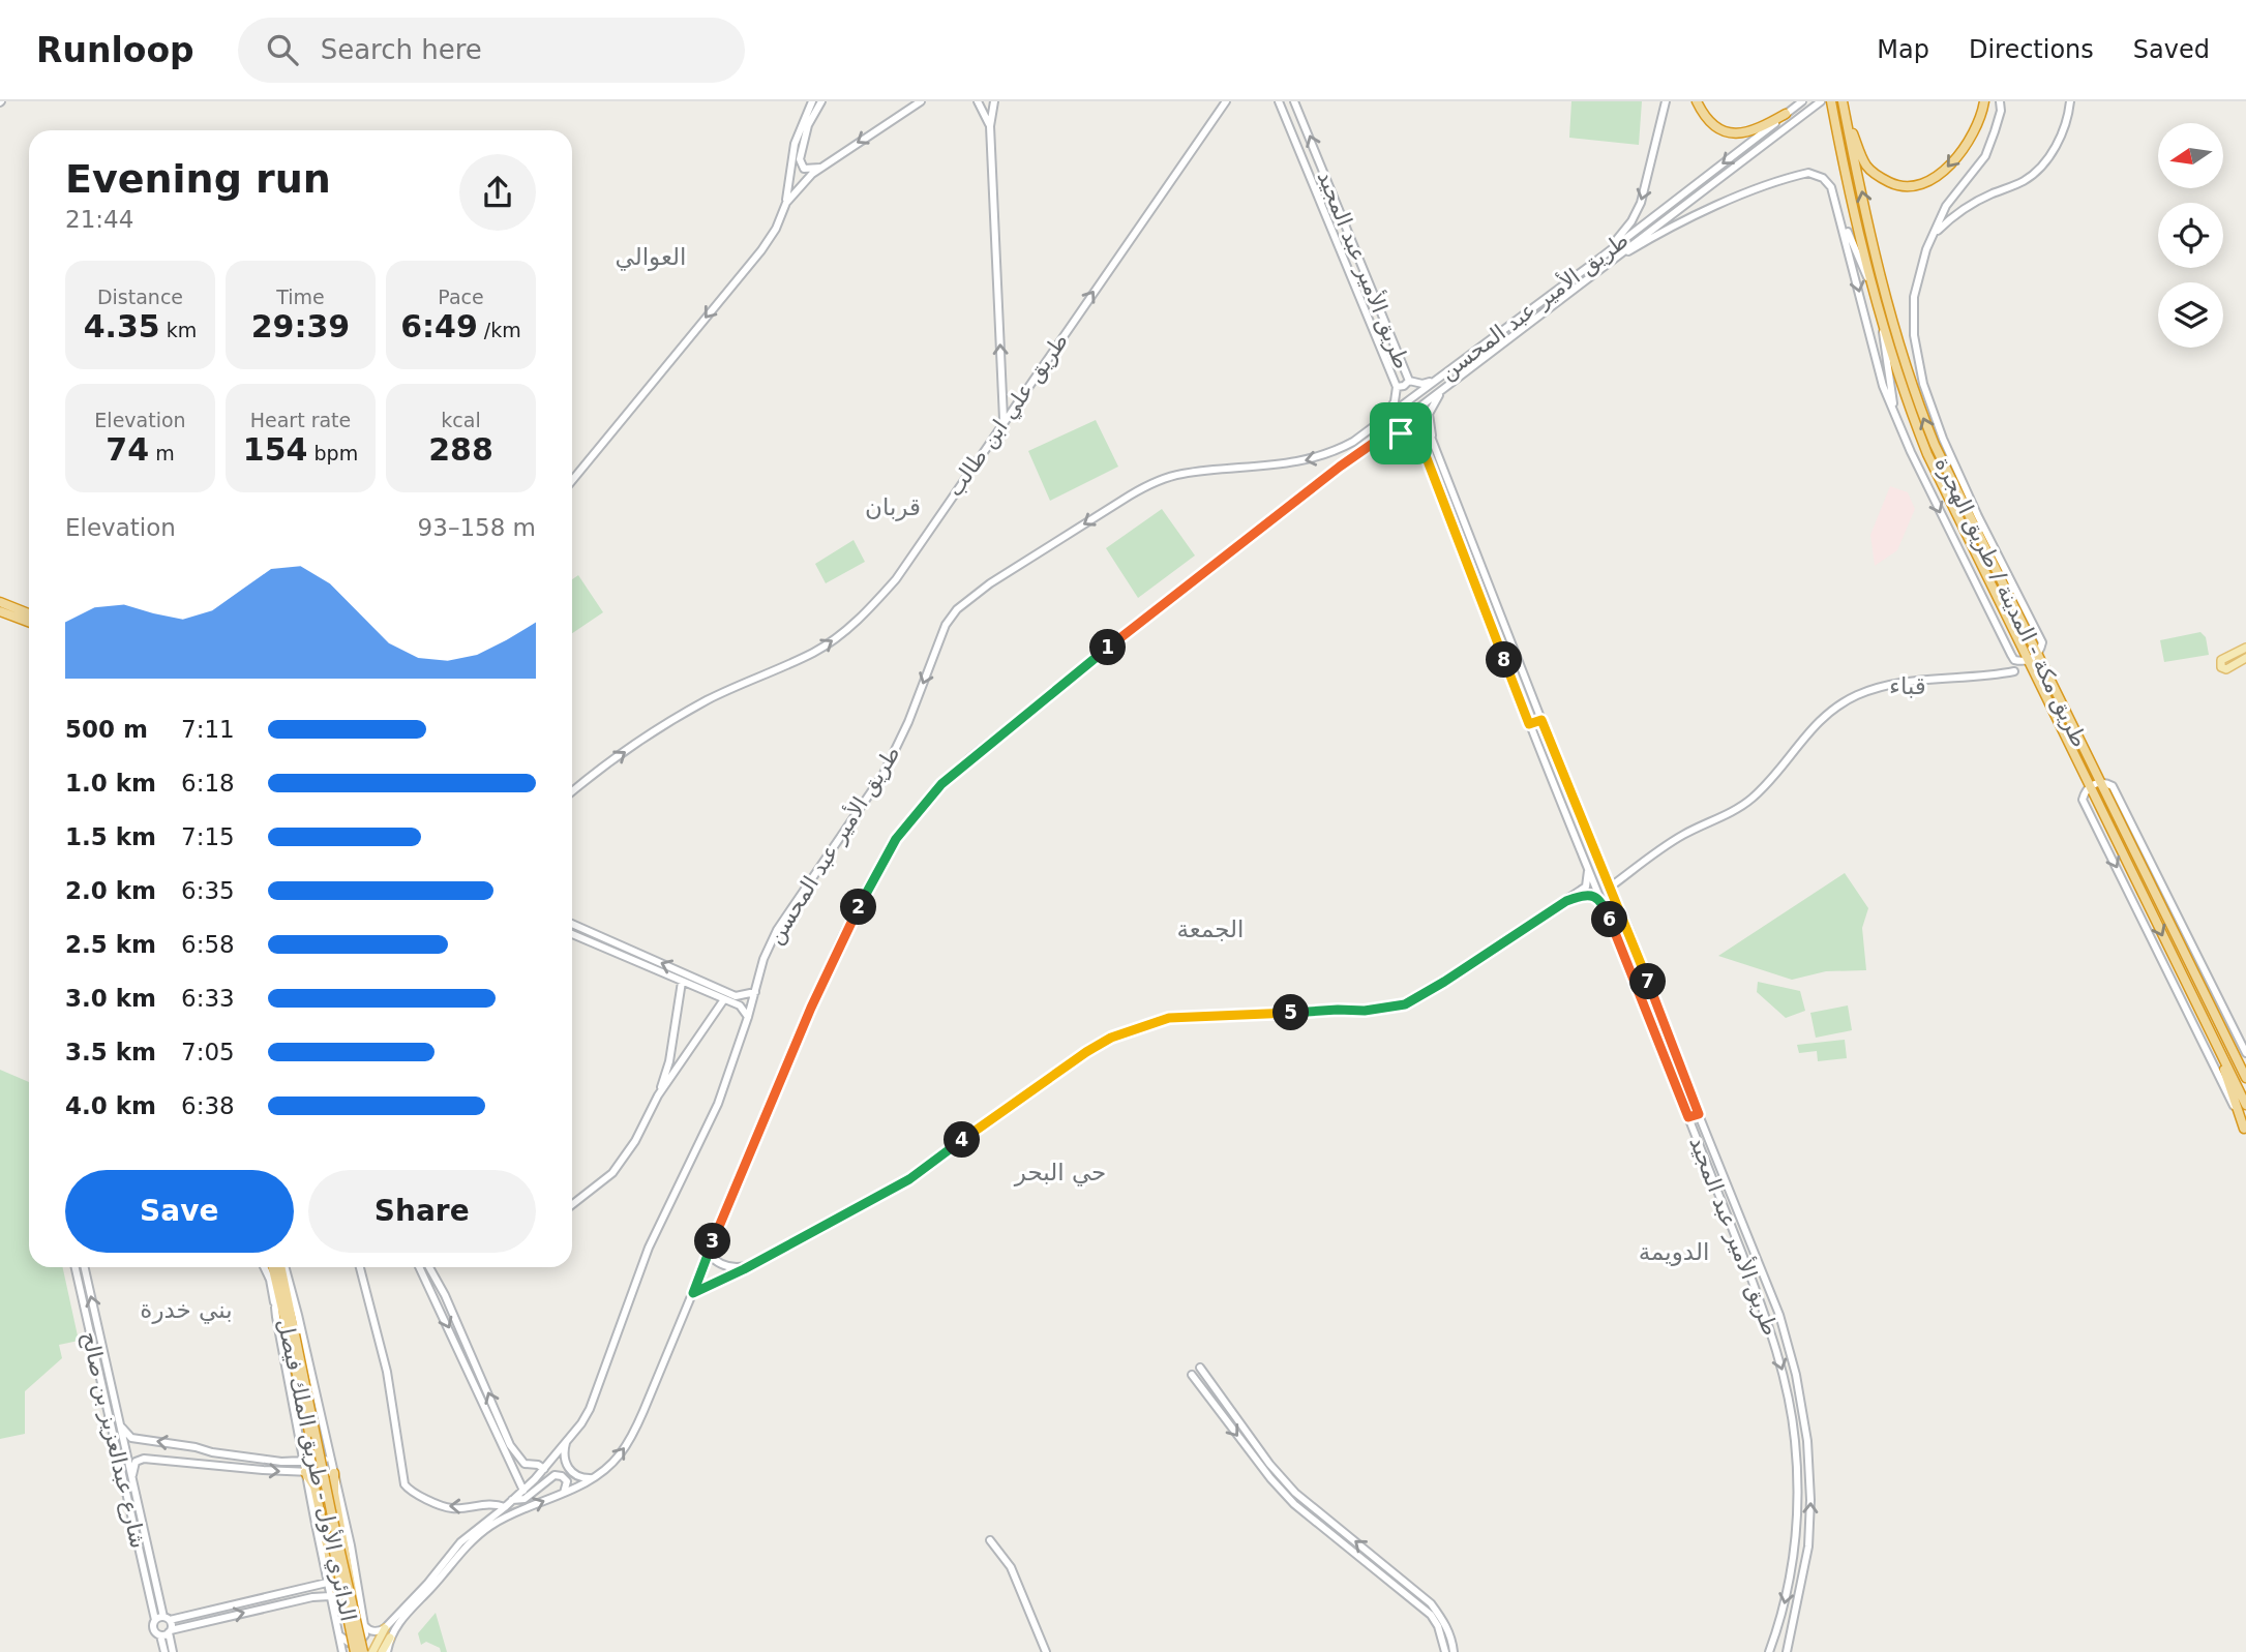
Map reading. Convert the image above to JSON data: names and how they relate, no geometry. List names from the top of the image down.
{
  "streets": {
    "highway": ["طريق مكة - المدينة / طريق الهجرة", "الدائري الأول - طريق الملك فيصل"],
    "main road": [
      "طريق الأمير عبد المجيد",
      "طريق الأمير عبد المحسن",
      "طريق علي ابن طالب",
      "شارع عبدالعزيز بن صالح"
    ]
  },
  "one_way": ["طريق علي ابن طالب"],
  "districts": [
    "العوالي",
    "قربان",
    "قباء",
    "الجمعة",
    "حي البحر",
    "الدويمة",
    "بني خدرة"
  ],
  "north": "left",
  "page": {
    "header": "Runloop",
    "search": "Search here",
    "nav": ["Map", "Directions", "Saved"],
    "heading": ["Evening run", "21:44"],
    "stats": [
      ["Distance", "4.35 km"],
      ["Time", "29:39"],
      ["Pace", "6:49 /km"],
      ["Elevation", "74 m"],
      ["Heart rate", "154 bpm"],
      ["kcal", "288"]
    ],
    "chart": ["Elevation", "93–158 m"],
    "pins": [
      "1",
      "8",
      "2",
      "6",
      "7",
      "5",
      "4",
      "3"
    ],
    "list": [
      {
        "name": "500 m",
        "note": "7:11"
      },
      {
        "name": "1.0 km",
        "note": "6:18"
      },
      {
        "name": "1.5 km",
        "note": "7:15"
      },
      {
        "name": "2.0 km",
        "note": "6:35"
      },
      {
        "name": "2.5 km",
        "note": "6:58"
      },
      {
        "name": "3.0 km",
        "note": "6:33"
      },
      {
        "name": "3.5 km",
        "note": "7:05"
      },
      {
        "name": "4.0 km",
        "note": "6:38"
      }
    ],
    "buttons": ["Save", "Share"]
  }
}
